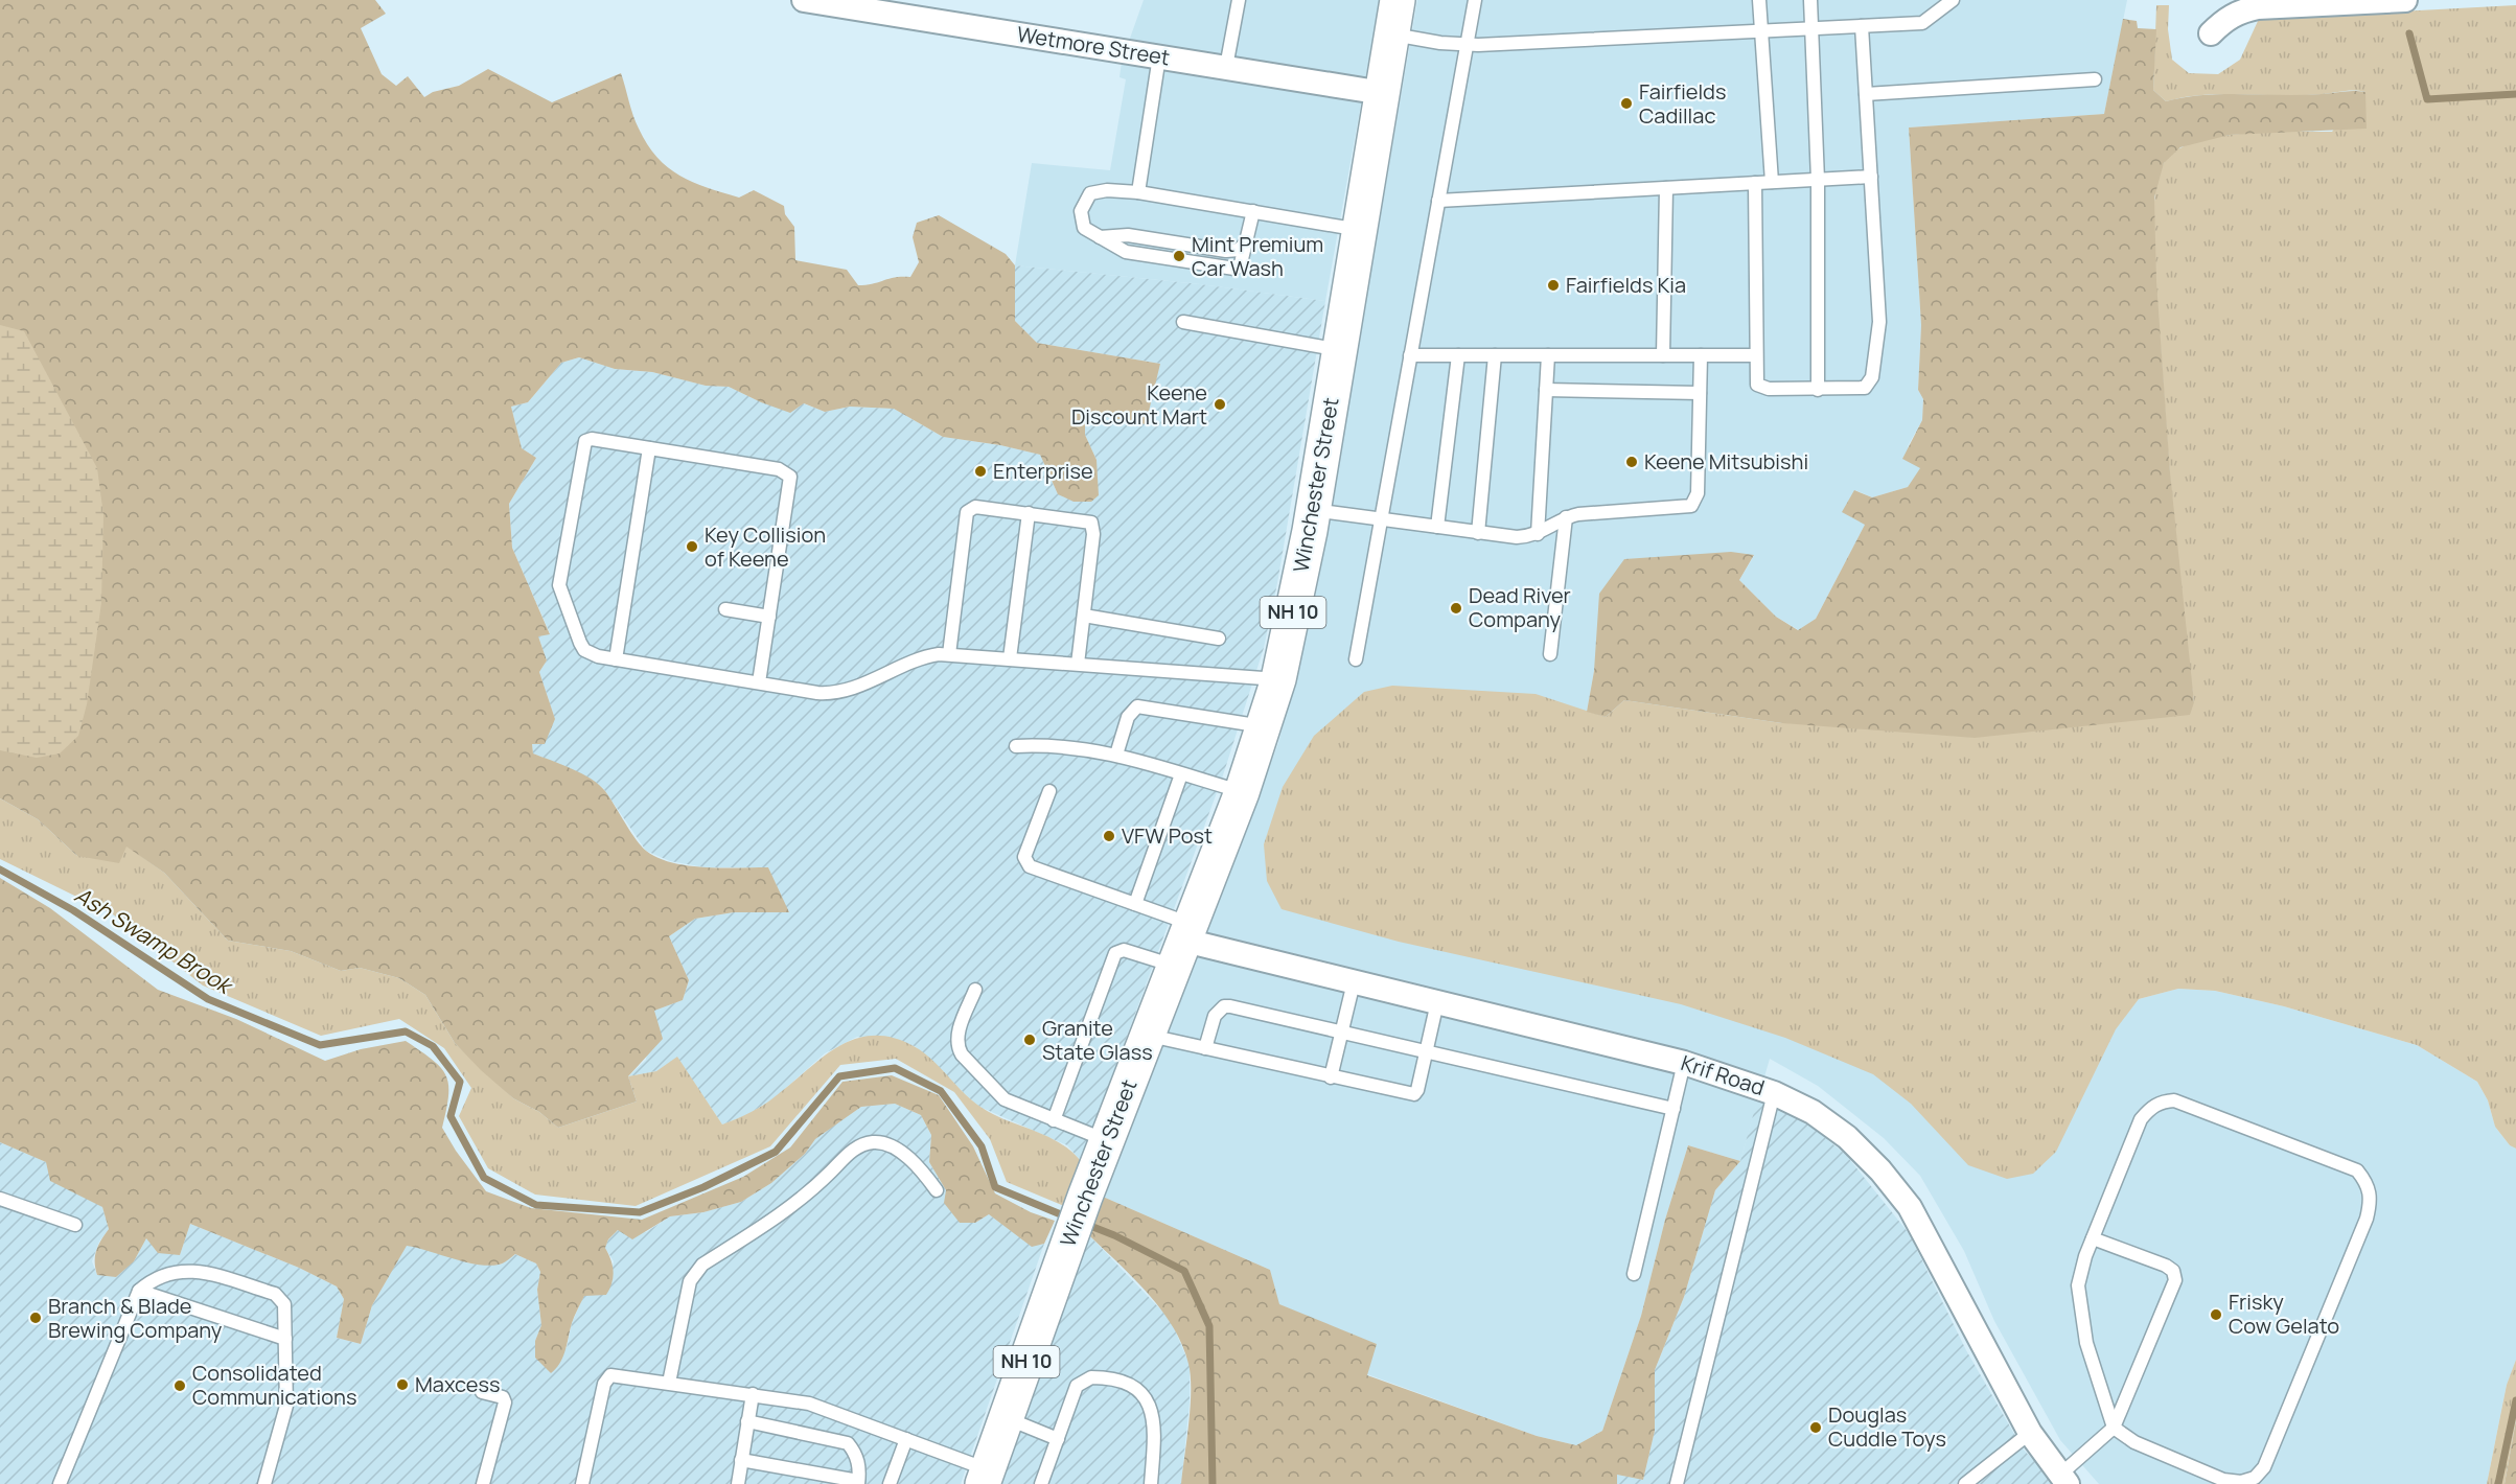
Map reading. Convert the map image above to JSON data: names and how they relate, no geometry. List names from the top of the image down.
{
  "streets": {
    "main road": ["Winchester Street", "NH 10"],
    "street": ["Wetmore Street", "Krif Road"]
  },
  "crossings": [
    ["Wetmore Street", "Winchester Street"],
    ["Winchester Street", "Krif Road"]
  ],
  "water": ["Ash Swamp Brook"],
  "places": [
    "Fairfields Cadillac",
    "Mint Premium Car Wash",
    "Fairfields Kia",
    "Keene Discount Mart",
    "Keene Mitsubishi",
    "Enterprise",
    "Key Collision of Keene",
    "Dead River Company",
    "VFW Post",
    "Granite State Glass",
    "Frisky Cow Gelato",
    "Branch & Blade Brewing Company",
    "Maxcess",
    "Consolidated Communications",
    "Douglas Cuddle Toys"
  ]
}
